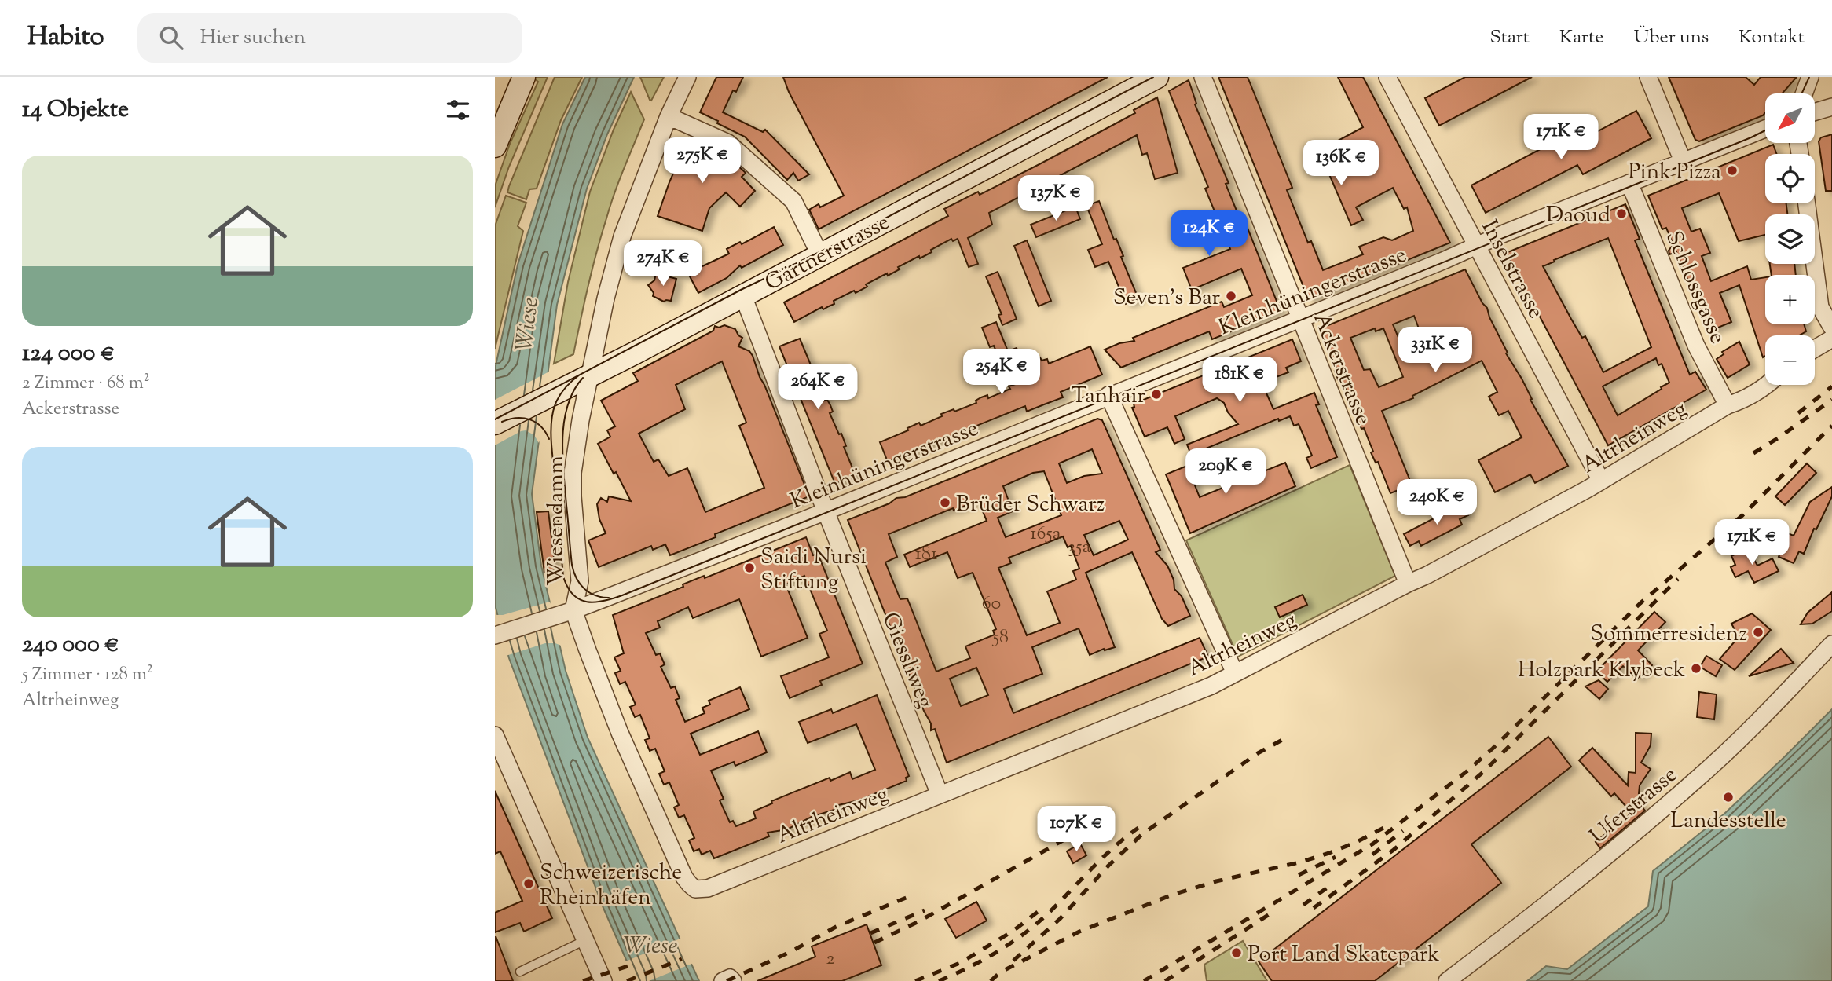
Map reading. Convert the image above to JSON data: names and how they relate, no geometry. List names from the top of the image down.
{
  "streets": {
    "street": [
      "Gärtnerstrasse",
      "Inselstrasse",
      "Schlossgasse",
      "Kleinhüningerstrasse",
      "Ackerstrasse",
      "Altrheinweg",
      "Wiesendamm",
      "Giessliweg",
      "Uferstrasse"
    ]
  },
  "crossings": [
    ["Gärtnerstrasse", "Wiesendamm"],
    ["Gärtnerstrasse", "Giessliweg"],
    ["Inselstrasse", "Kleinhüningerstrasse"],
    ["Inselstrasse", "Altrheinweg"],
    ["Schlossgasse", "Kleinhüningerstrasse"],
    ["Schlossgasse", "Altrheinweg"],
    ["Kleinhüningerstrasse", "Ackerstrasse"],
    ["Kleinhüningerstrasse", "Wiesendamm"],
    ["Kleinhüningerstrasse", "Giessliweg"],
    ["Ackerstrasse", "Altrheinweg"],
    ["Altrheinweg", "Wiesendamm"],
    ["Altrheinweg", "Giessliweg"]
  ],
  "water": ["Wiese"],
  "places": [
    "Pink Pizza",
    "Daoud",
    "Seven's Bar",
    "Tanhair",
    "Brüder Schwarz",
    "Saidi Nursi Stiftung",
    "Sommerresidenz",
    "Holzpark Klybeck",
    "Landesstelle",
    "Schweizerische Rheinhäfen",
    "Port Land Skatepark"
  ],
  "house_numbers": [
    "165a",
    "35a",
    "181",
    "60",
    "58",
    "2"
  ],
  "north": "bottom left",
  "page": {
    "header": "Habito",
    "search": "Hier suchen",
    "nav": [
      "Start",
      "Karte",
      "Über uns",
      "Kontakt"
    ],
    "heading": "14 Objekte",
    "map_buttons": ["+", "−"],
    "price": [
      "171K €",
      "275K €",
      "136K €",
      "137K €",
      "124K €",
      "274K €",
      "331K €",
      "254K €",
      "181K €",
      "264K €",
      "209K €",
      "240K €",
      "171K €",
      "107K €"
    ],
    "list": [
      {
        "name": "124 000 €",
        "note": "2 Zimmer · 68 m² · Ackerstrasse"
      },
      {
        "name": "240 000 €",
        "note": "5 Zimmer · 128 m² · Altrheinweg"
      }
    ]
  }
}
